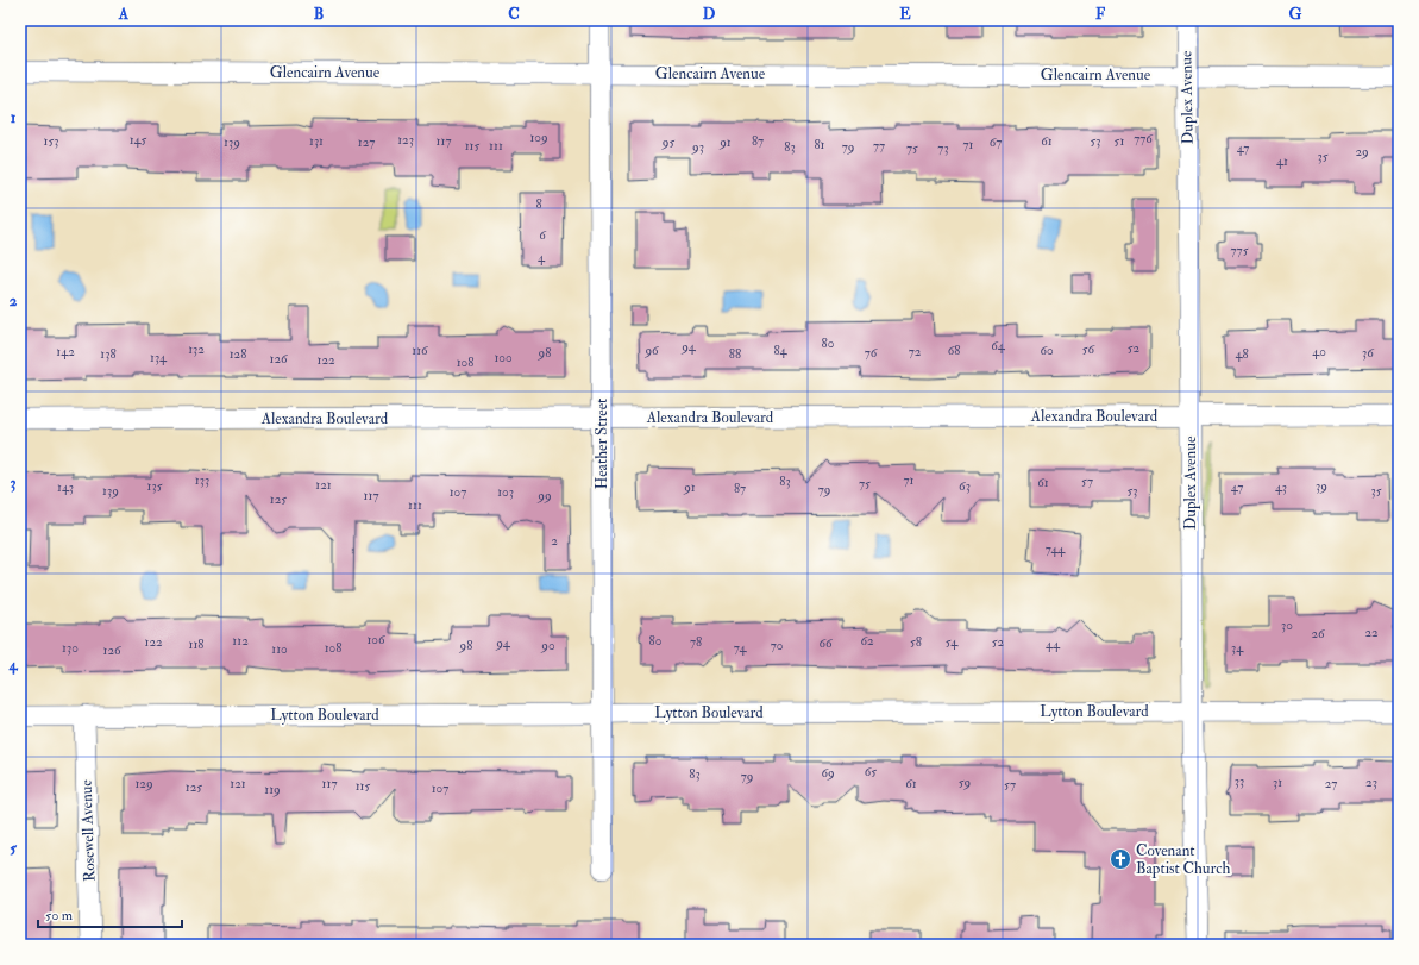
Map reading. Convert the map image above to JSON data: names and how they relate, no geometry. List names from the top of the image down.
{
  "streets": {
    "street": [
      "Glencairn Avenue",
      "Duplex Avenue",
      "Alexandra Boulevard",
      "Heather Street",
      "Lytton Boulevard",
      "Rosewell Avenue"
    ]
  },
  "crossings": [
    ["Glencairn Avenue", "Duplex Avenue"],
    ["Glencairn Avenue", "Heather Street"],
    ["Duplex Avenue", "Alexandra Boulevard"],
    ["Duplex Avenue", "Lytton Boulevard"],
    ["Alexandra Boulevard", "Heather Street"],
    ["Heather Street", "Lytton Boulevard"],
    ["Lytton Boulevard", "Rosewell Avenue"]
  ],
  "places": {
    "church": ["Covenant Baptist Church"]
  },
  "house_numbers": [
    "109",
    "776",
    "145",
    "123",
    "153",
    "131",
    "117",
    "87",
    "61",
    "53",
    "51",
    "139",
    "127",
    "95",
    "91",
    "67",
    "81",
    "71",
    "115",
    "111",
    "77",
    "93",
    "83",
    "79",
    "75",
    "73",
    "47",
    "29",
    "35",
    "41",
    "8",
    "6",
    "775",
    "4",
    "80",
    "64",
    "94",
    "52",
    "132",
    "56",
    "116",
    "96",
    "84",
    "68",
    "60",
    "142",
    "72",
    "40",
    "98",
    "76",
    "36",
    "138",
    "128",
    "88",
    "48",
    "134",
    "100",
    "126",
    "122",
    "108",
    "133",
    "71",
    "83",
    "57",
    "61",
    "75",
    "121",
    "135",
    "63",
    "39",
    "143",
    "91",
    "47",
    "43",
    "87",
    "79",
    "139",
    "53",
    "35",
    "107",
    "103",
    "117",
    "99",
    "125",
    "111",
    "2",
    "744",
    "30",
    "22",
    "26",
    "106",
    "112",
    "80",
    "62",
    "122",
    "78",
    "58",
    "54",
    "52",
    "94",
    "66",
    "118",
    "44",
    "98",
    "90",
    "70",
    "130",
    "108",
    "74",
    "34",
    "110",
    "126",
    "65",
    "69",
    "83",
    "79",
    "33",
    "59",
    "31",
    "23",
    "129",
    "121",
    "117",
    "61",
    "27",
    "57",
    "115",
    "125",
    "107",
    "119"
  ],
  "scale_bar": "50 m",
  "grid": {
    "columns": [
      "A",
      "B",
      "C",
      "D",
      "E",
      "F",
      "G"
    ],
    "rows": [
      "1",
      "2",
      "3",
      "4",
      "5"
    ]
  }
}
